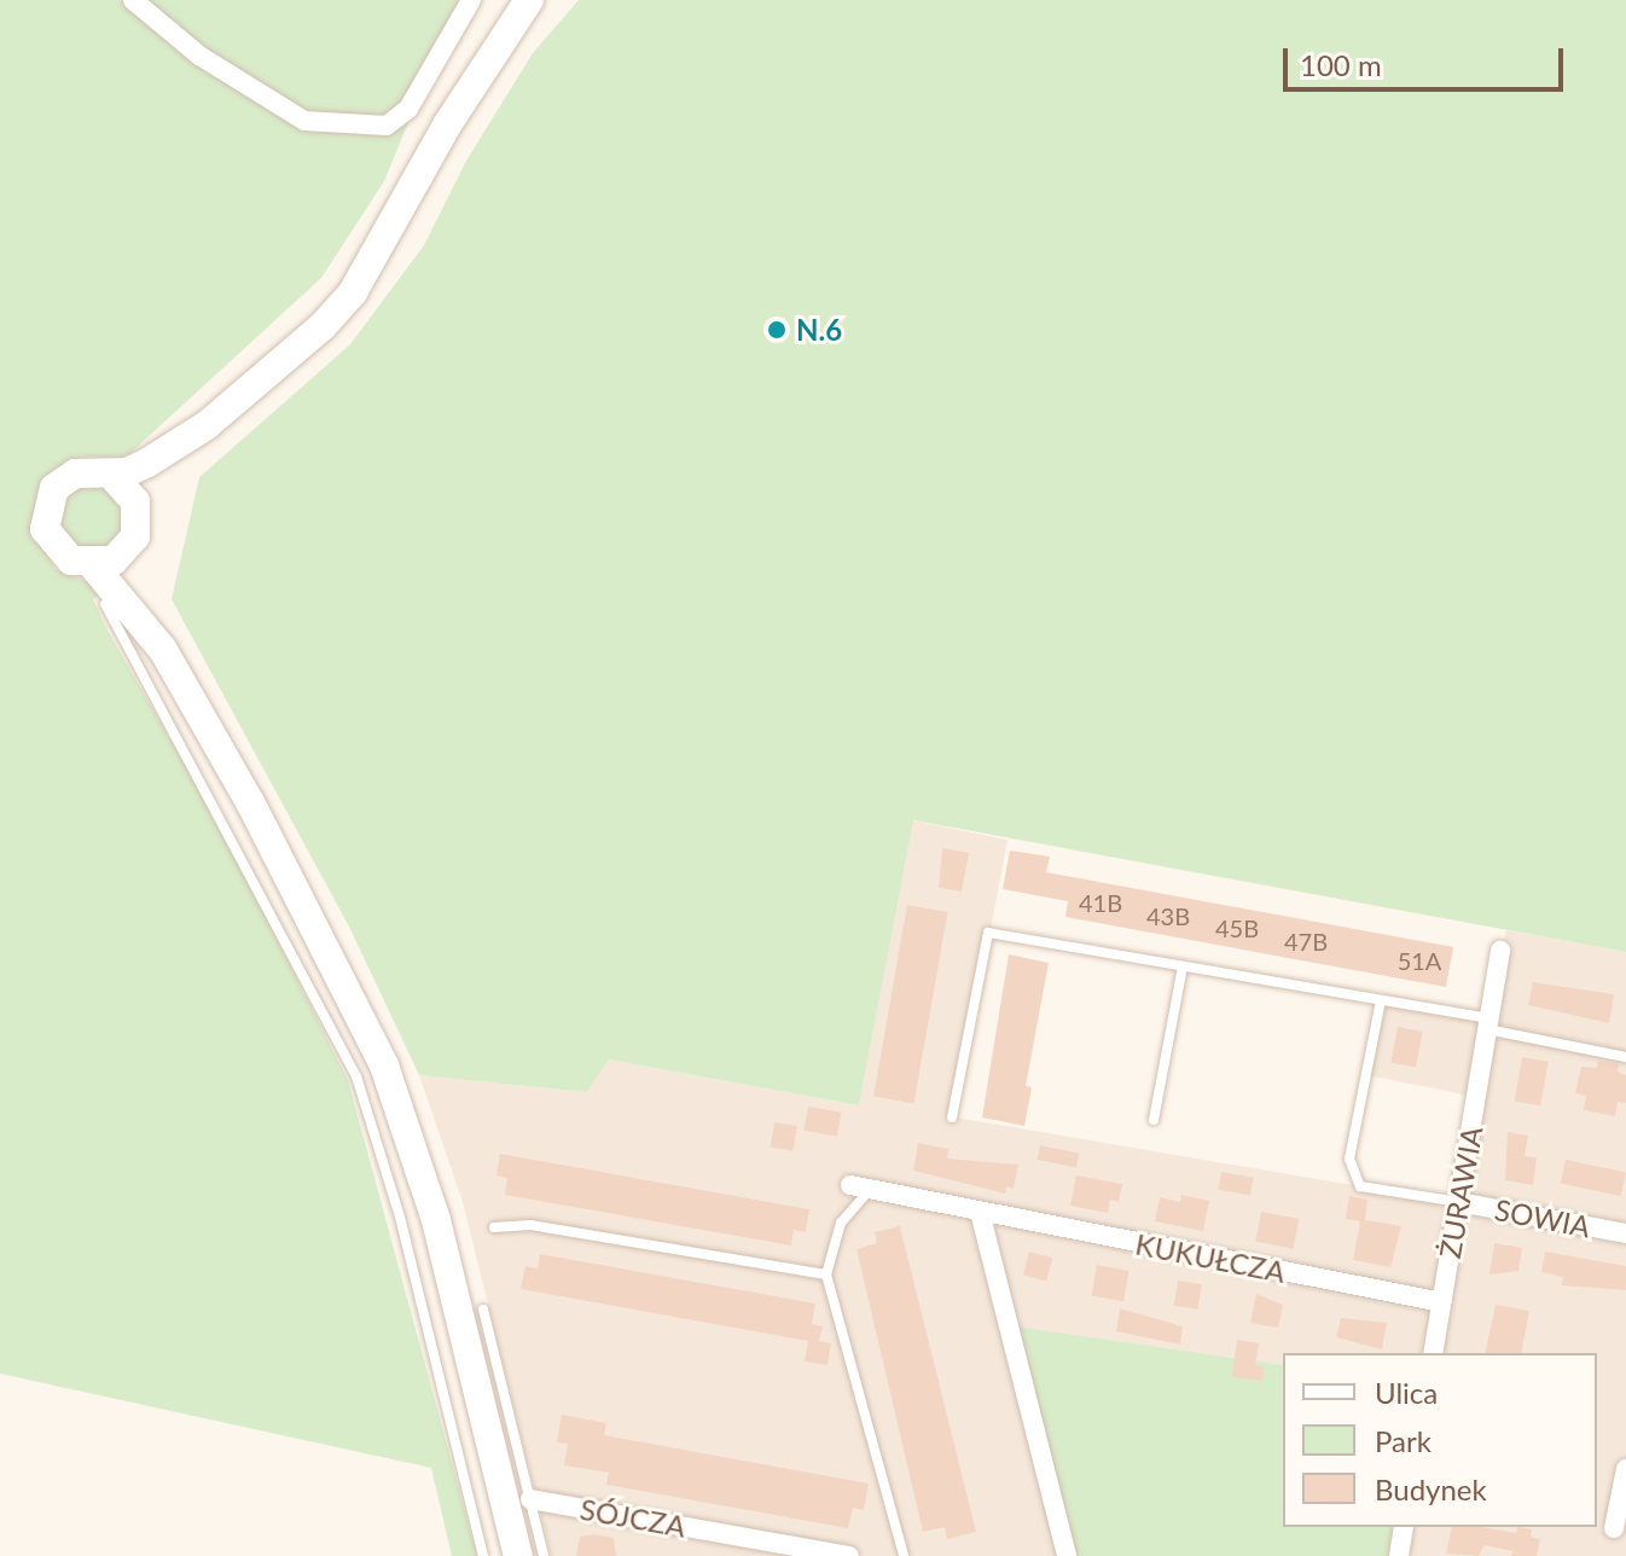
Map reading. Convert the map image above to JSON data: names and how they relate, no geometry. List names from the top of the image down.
{
  "streets": {
    "street": [
      "ŻURAWIA",
      "SOWIA",
      "KUKUŁCZA",
      "SÓJCZA"
    ]
  },
  "crossings": [
    ["ŻURAWIA", "SOWIA"],
    ["ŻURAWIA", "KUKUŁCZA"]
  ],
  "places": ["N.6"],
  "house_numbers": [
    "41B",
    "43B",
    "45B",
    "47B",
    "51A"
  ],
  "legend": ["Ulica", "Park", "Budynek"],
  "scale_bar": "100 m"
}
